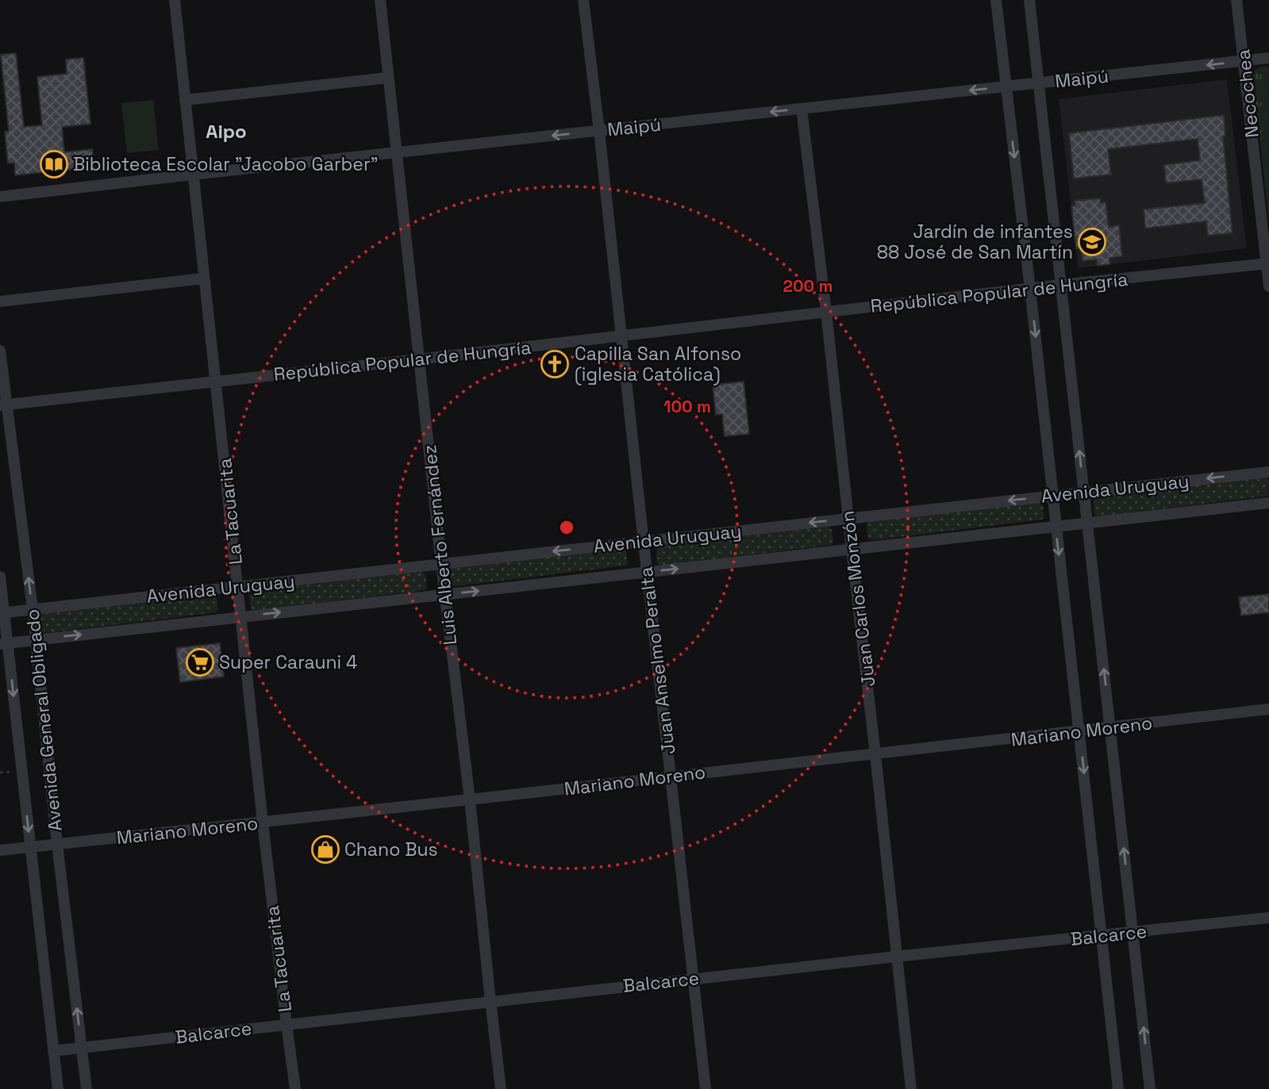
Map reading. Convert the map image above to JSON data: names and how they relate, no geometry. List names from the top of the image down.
{
  "streets": {
    "street": [
      "Maipú",
      "Necochea",
      "República Popular de Hungría",
      "Avenida Uruguay",
      "La Tacuarita",
      "Luis Alberto Fernández",
      "Juan Carlos Monzón",
      "Juan Anselmo Peralta",
      "Avenida General Obligado",
      "Mariano Moreno",
      "Balcarce"
    ]
  },
  "crossings": [
    ["Maipú", "Necochea"],
    ["Maipú", "La Tacuarita"],
    ["Maipú", "Luis Alberto Fernández"],
    ["Maipú", "Juan Carlos Monzón"],
    ["Maipú", "Juan Anselmo Peralta"],
    ["Necochea", "República Popular de Hungría"],
    ["República Popular de Hungría", "La Tacuarita"],
    ["República Popular de Hungría", "Luis Alberto Fernández"],
    ["República Popular de Hungría", "Juan Carlos Monzón"],
    ["República Popular de Hungría", "Juan Anselmo Peralta"],
    ["República Popular de Hungría", "Avenida General Obligado"],
    ["Avenida Uruguay", "La Tacuarita"],
    ["Avenida Uruguay", "Luis Alberto Fernández"],
    ["Avenida Uruguay", "Juan Carlos Monzón"],
    ["Avenida Uruguay", "Juan Anselmo Peralta"],
    ["Avenida Uruguay", "Avenida General Obligado"],
    ["La Tacuarita", "Mariano Moreno"],
    ["La Tacuarita", "Balcarce"],
    ["Luis Alberto Fernández", "Mariano Moreno"],
    ["Luis Alberto Fernández", "Balcarce"],
    ["Juan Carlos Monzón", "Mariano Moreno"],
    ["Juan Carlos Monzón", "Balcarce"],
    ["Juan Anselmo Peralta", "Mariano Moreno"],
    ["Juan Anselmo Peralta", "Balcarce"],
    ["Avenida General Obligado", "Mariano Moreno"],
    ["Avenida General Obligado", "Balcarce"]
  ],
  "one_way": ["Maipú"],
  "districts": ["Aipo"],
  "places": {
    "library": ["Biblioteca Escolar \"Jacobo Garber\""],
    "school or university": ["Jardín de infantes 88 José de San Martín"],
    "church": ["Capilla San Alfonso (iglesia Católica)"],
    "supermarket": ["Super Carauni 4"],
    "shop": ["Chano Bus"]
  },
  "rings": ["200 m", "100 m"]
}
